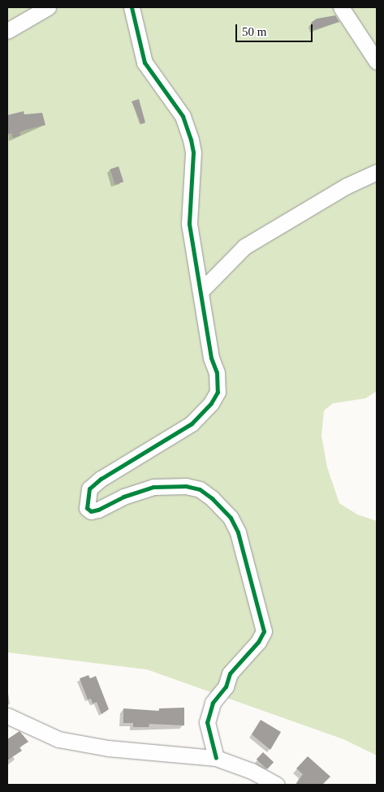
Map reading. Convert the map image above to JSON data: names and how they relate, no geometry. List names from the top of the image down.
{
  "scale_bar": "50 m"
}
